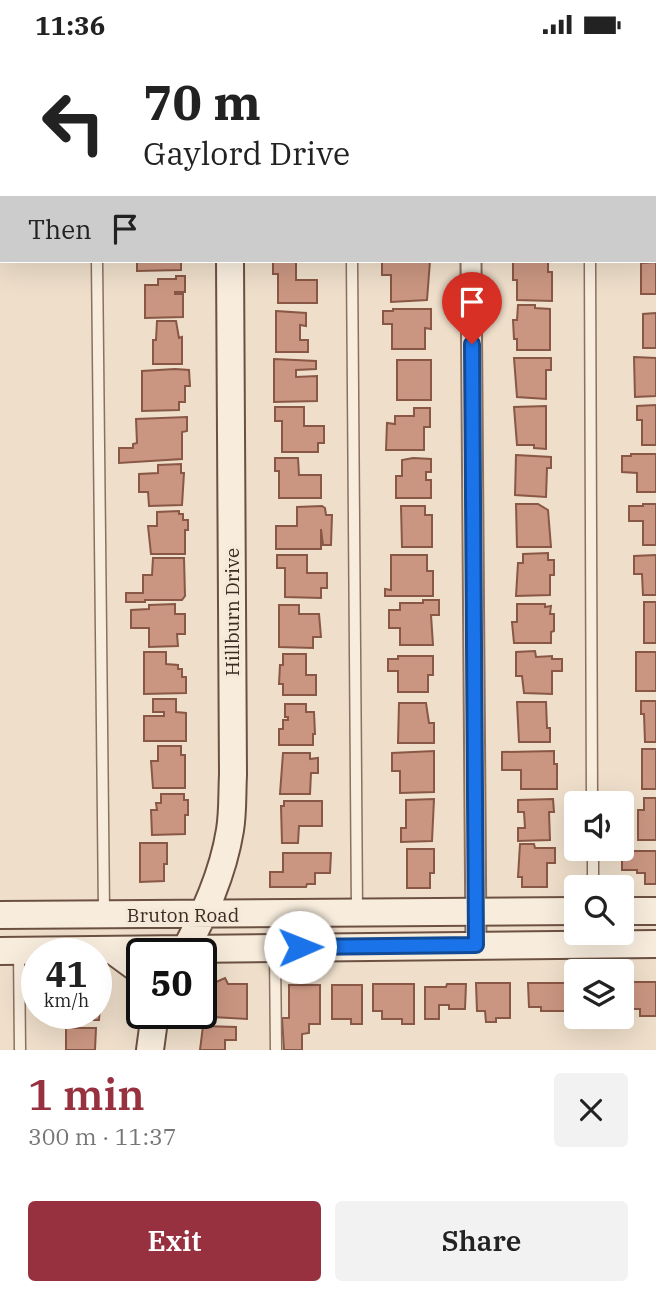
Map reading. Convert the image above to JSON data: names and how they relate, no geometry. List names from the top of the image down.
{
  "streets": {
    "main road": ["Hillburn Drive", "Bruton Road"]
  },
  "crossings": [
    ["Hillburn Drive", "Bruton Road"]
  ],
  "page": {
    "status": "11:36",
    "turn": ["70 m", "Gaylord Drive"],
    "then": "Then",
    "speed": "41 km/h",
    "limit": "50",
    "heading": ["1 min", "300 m · 11:37"],
    "buttons": ["Exit", "Share"]
  }
}
